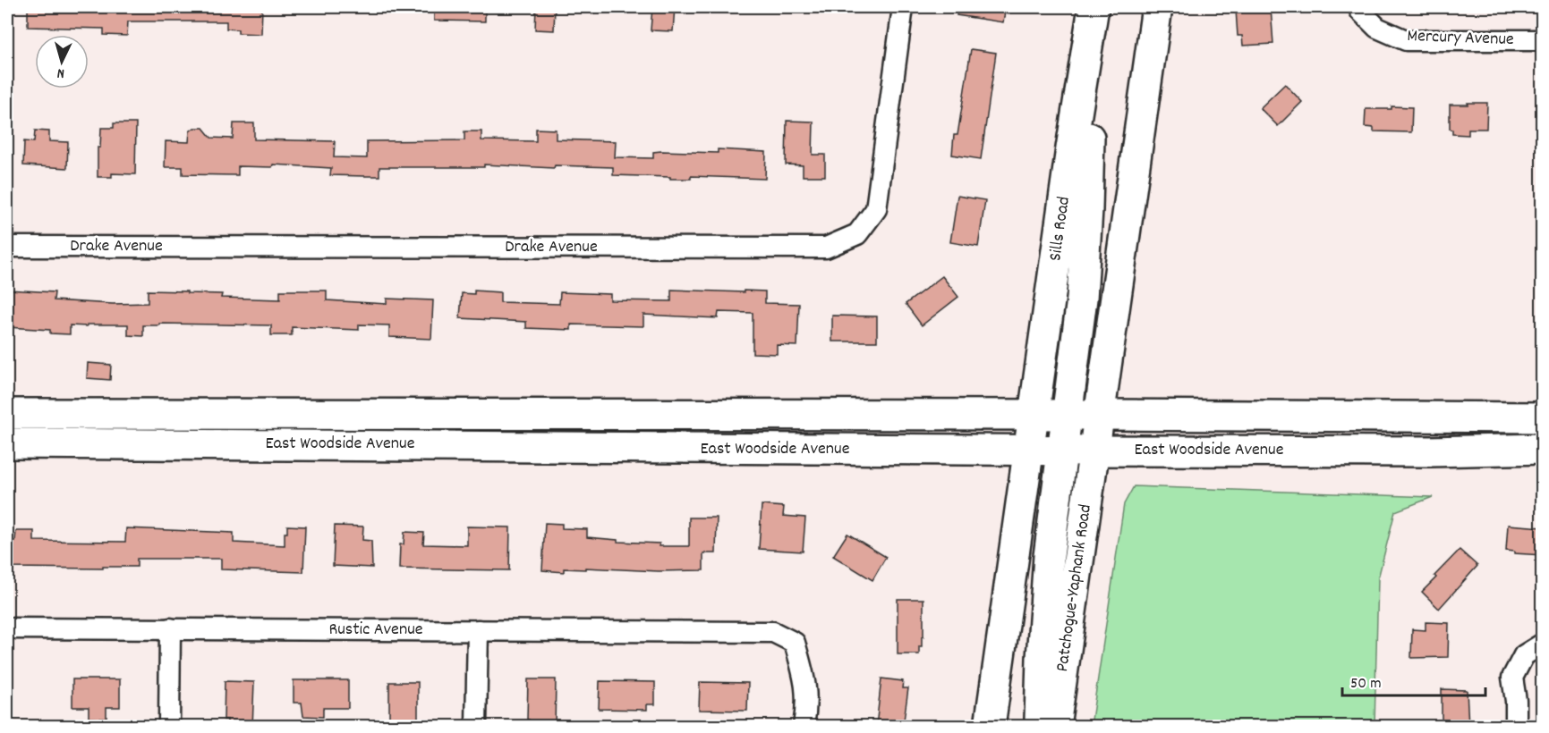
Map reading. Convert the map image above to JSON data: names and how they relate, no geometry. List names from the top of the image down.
{
  "streets": {
    "main road": ["Sills Road", "East Woodside Avenue", "Patchogue-Yaphank Road"],
    "street": ["Mercury Avenue", "Drake Avenue", "Rustic Avenue"]
  },
  "crossings": [
    ["Sills Road", "East Woodside Avenue"],
    ["East Woodside Avenue", "Patchogue-Yaphank Road"]
  ],
  "scale_bar": "50 m",
  "north": "bottom"
}
